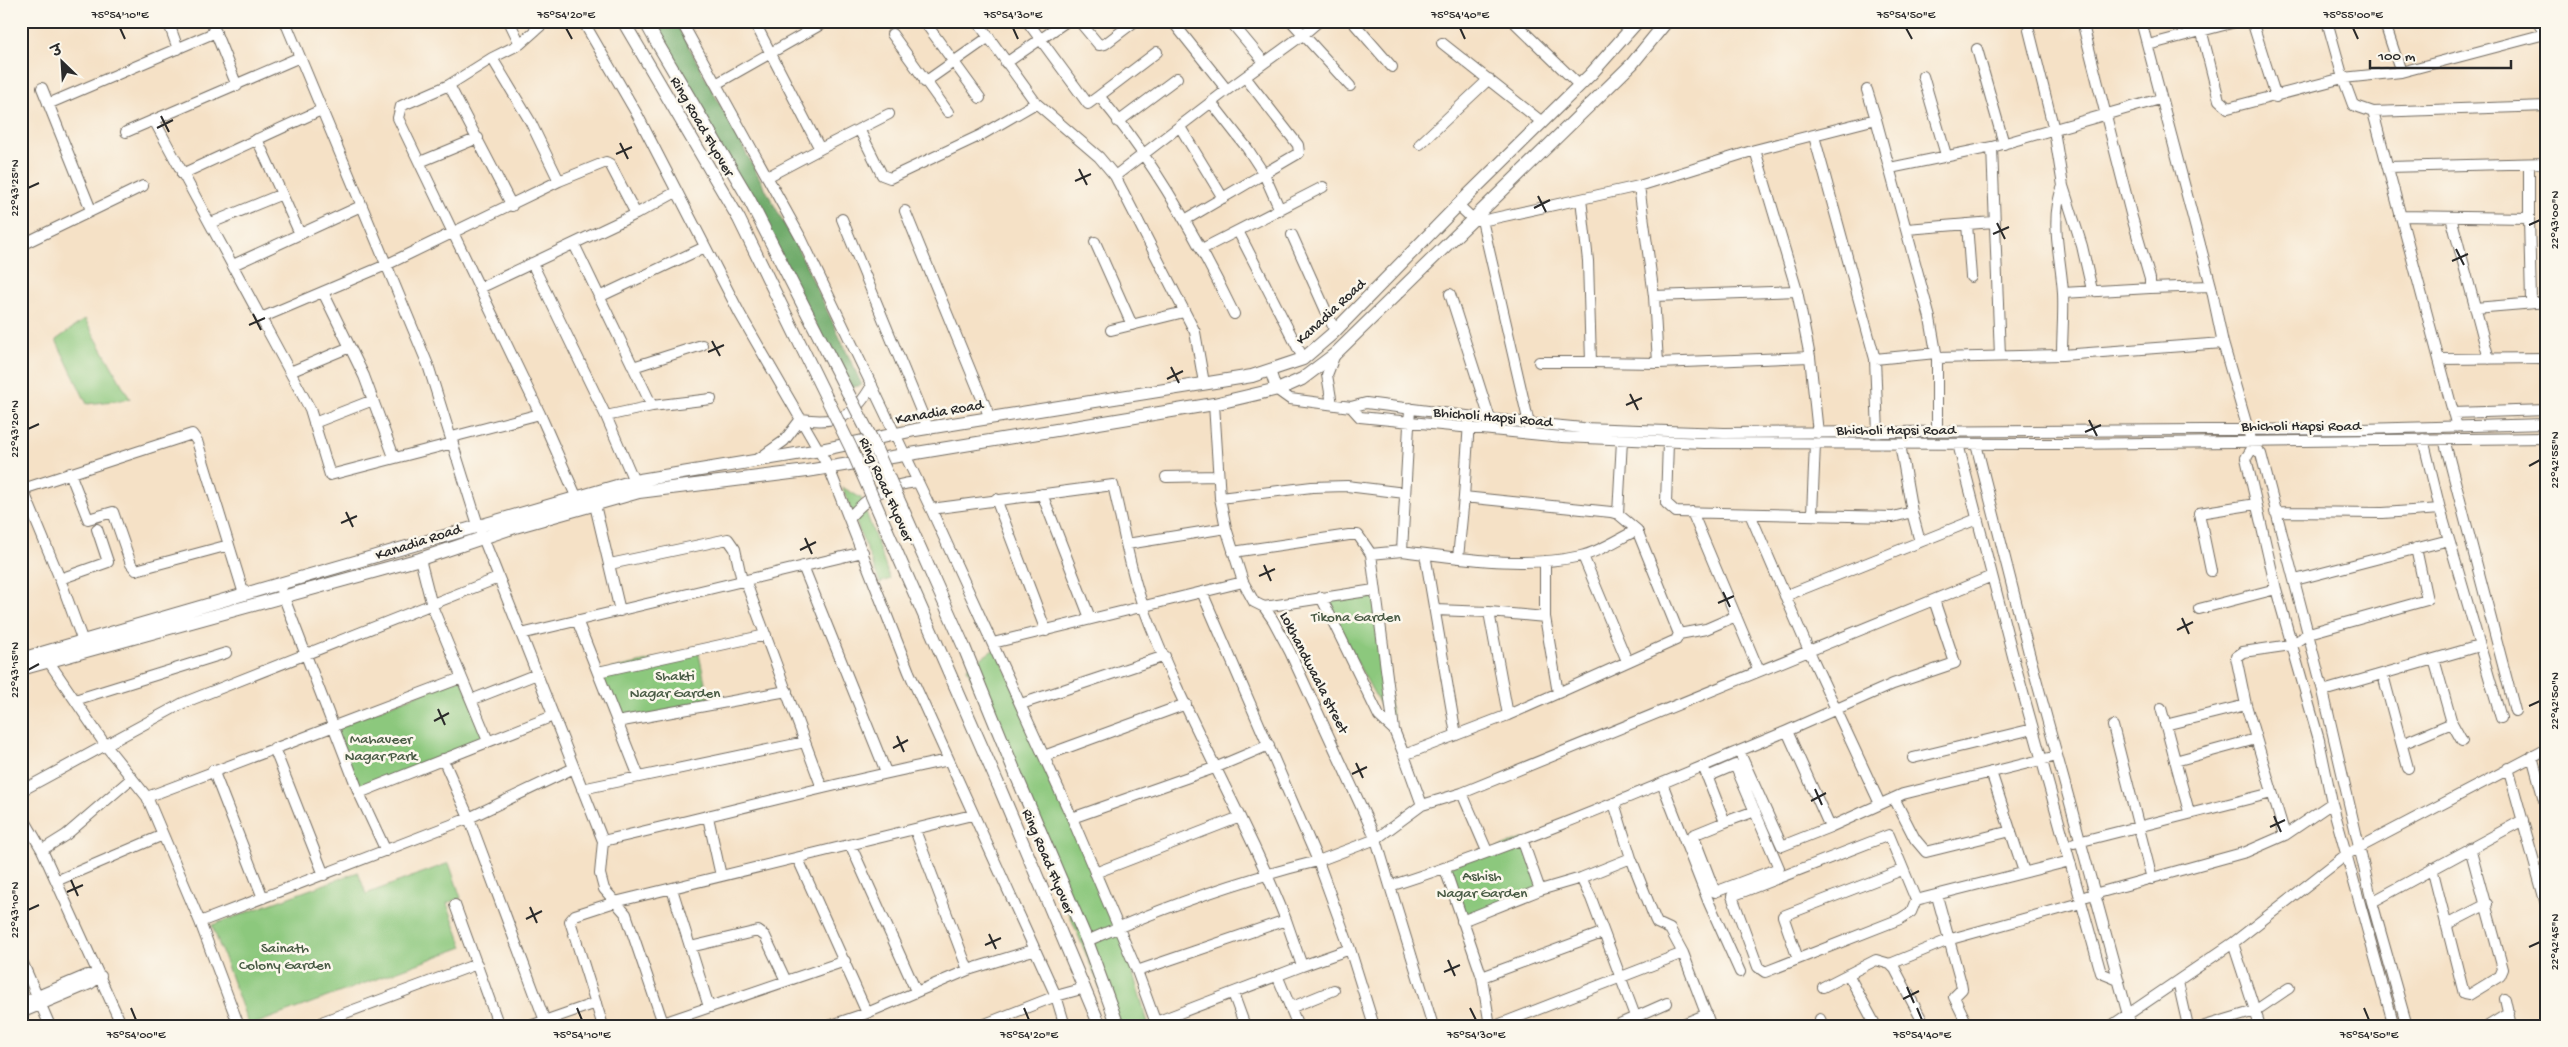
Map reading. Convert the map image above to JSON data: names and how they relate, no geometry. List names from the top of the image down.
{
  "streets": {
    "main road": ["Ring Road Flyover", "Kanadia Road"],
    "street": ["Bhicholi Hapsi Road", "Lokhandwaala street"]
  },
  "crossings": [
    ["Kanadia Road", "Lokhandwaala street"]
  ],
  "parks": [
    "Tikona Garden",
    "Shakti Nagar Garden",
    "Mahaveer Nagar Park",
    "Ashish Nagar Garden",
    "Sainath Colony Garden"
  ],
  "scale_bar": "100 m",
  "north": "top left",
  "coordinates": [
    "75°54'10\"E",
    "75°54'20\"E",
    "75°54'30\"E",
    "75°54'40\"E",
    "75°54'50\"E",
    "75°55'00\"E",
    "22°43'25\"N",
    "22°43'00\"N",
    "22°43'20\"N",
    "22°42'55\"N",
    "22°43'15\"N",
    "22°42'50\"N",
    "22°43'10\"N",
    "22°42'45\"N",
    "75°54'00\"E"
  ]
}
